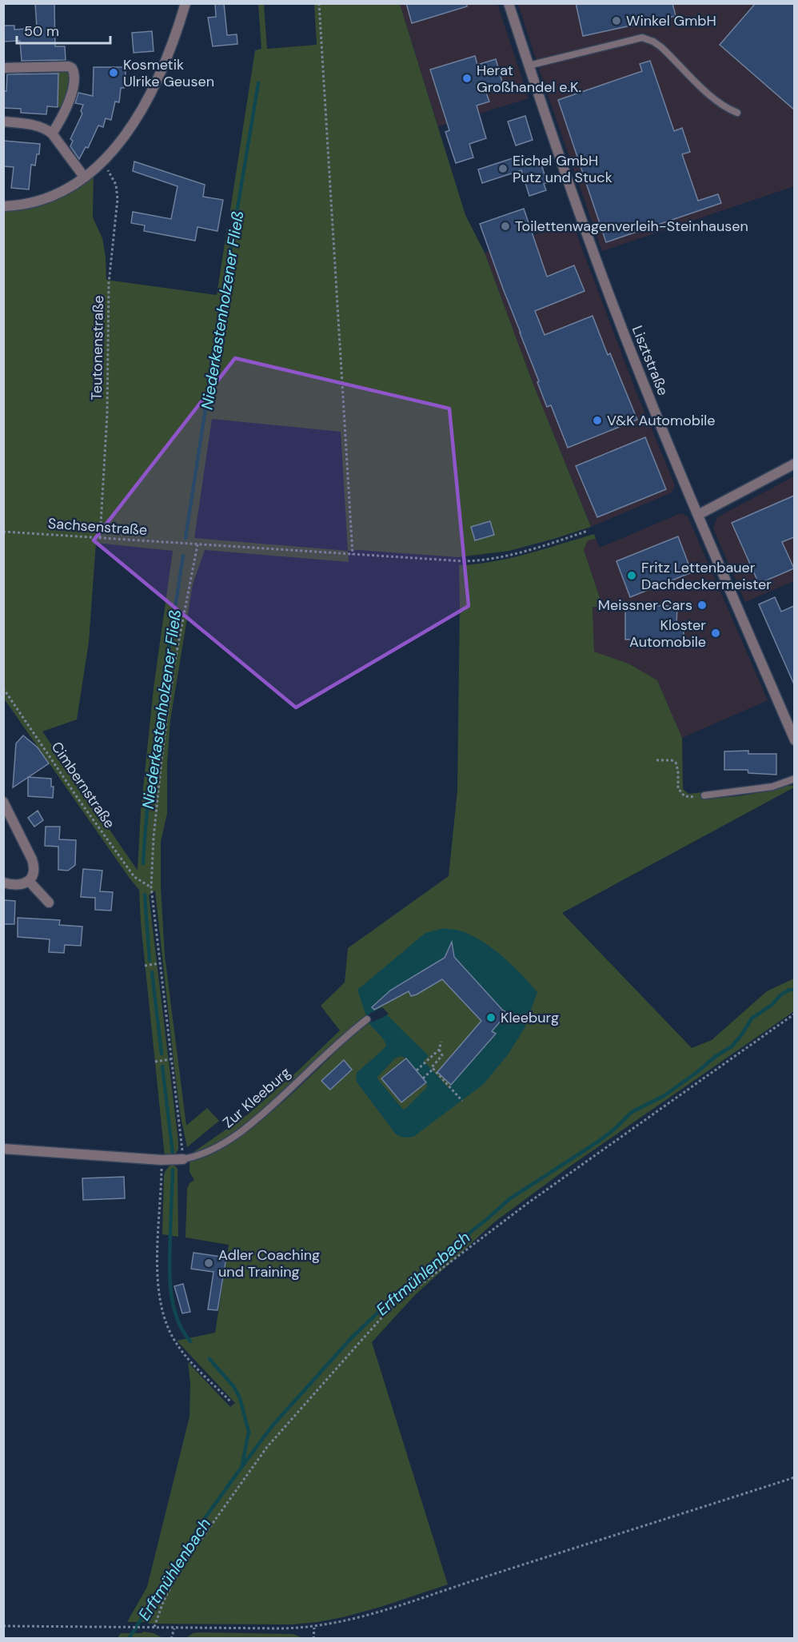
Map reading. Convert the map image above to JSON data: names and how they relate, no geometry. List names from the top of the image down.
{
  "streets": {
    "street": ["Lisztstraße", "Zur Kleeburg"],
    "path": ["Teutonenstraße", "Sachsenstraße", "Cimbernstraße"]
  },
  "crossings": [
    ["Teutonenstraße", "Sachsenstraße"]
  ],
  "water": ["Niederkastenholzener Fließ", "Erftmühlenbach"],
  "places": [
    "Winkel GmbH",
    "Kosmetik Ulrike Geusen",
    "Herat Großhandel e.K.",
    "Eichel GmbH Putz und Stuck",
    "Toilettenwagenverleih-Steinhausen",
    "V&K Automobile",
    "Fritz Lettenbauer Dachdeckermeister",
    "Meissner Cars",
    "Kloster Automobile",
    "Kleeburg",
    "Adler Coaching und Training"
  ],
  "scale_bar": "50 m"
}
